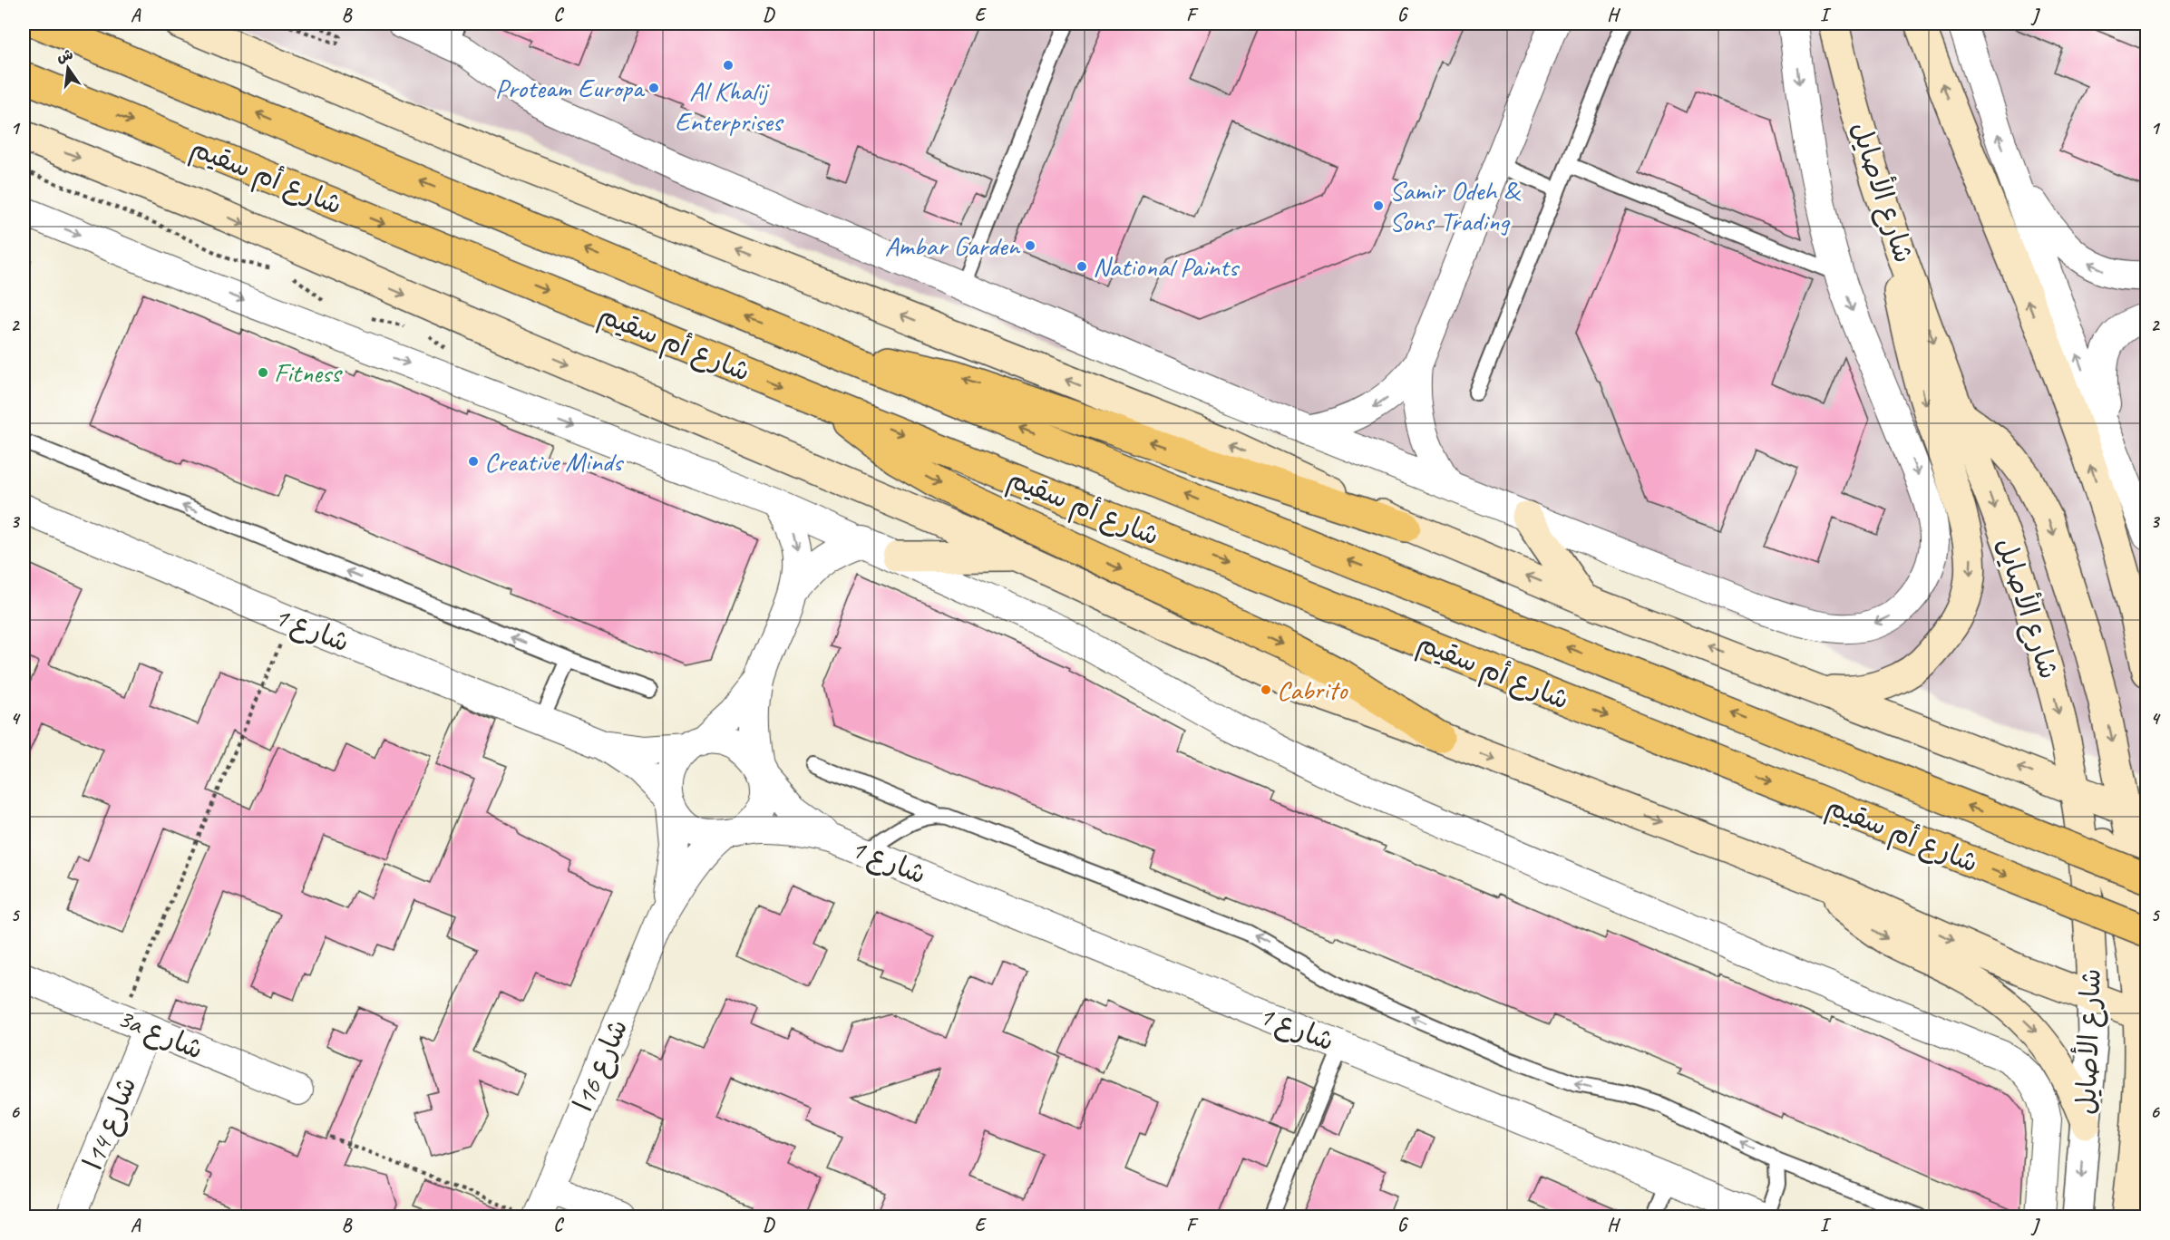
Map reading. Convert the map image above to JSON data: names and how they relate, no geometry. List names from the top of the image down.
{
  "streets": {
    "main road": ["شارع أم سقيم", "شارع الأصايل"],
    "street": [
      "شارع 1",
      "3a شارع",
      "شارع 16ا",
      "شارع 14ا"
    ]
  },
  "crossings": [
    ["شارع 1", "شارع 16ا"],
    ["3a شارع", "شارع 14ا"]
  ],
  "places": [
    "Al Khalij Enterprises",
    "Proteam Europa",
    "Samir Odeh & Sons Trading",
    "Ambar Garden",
    "National Paints",
    "Fitness",
    "Creative Minds",
    "Cabrito"
  ],
  "north": "top",
  "grid": {
    "columns": [
      "A",
      "B",
      "C",
      "D",
      "E",
      "F",
      "G",
      "H",
      "I",
      "J"
    ],
    "rows": [
      "1",
      "2",
      "3",
      "4",
      "5",
      "6"
    ]
  }
}
